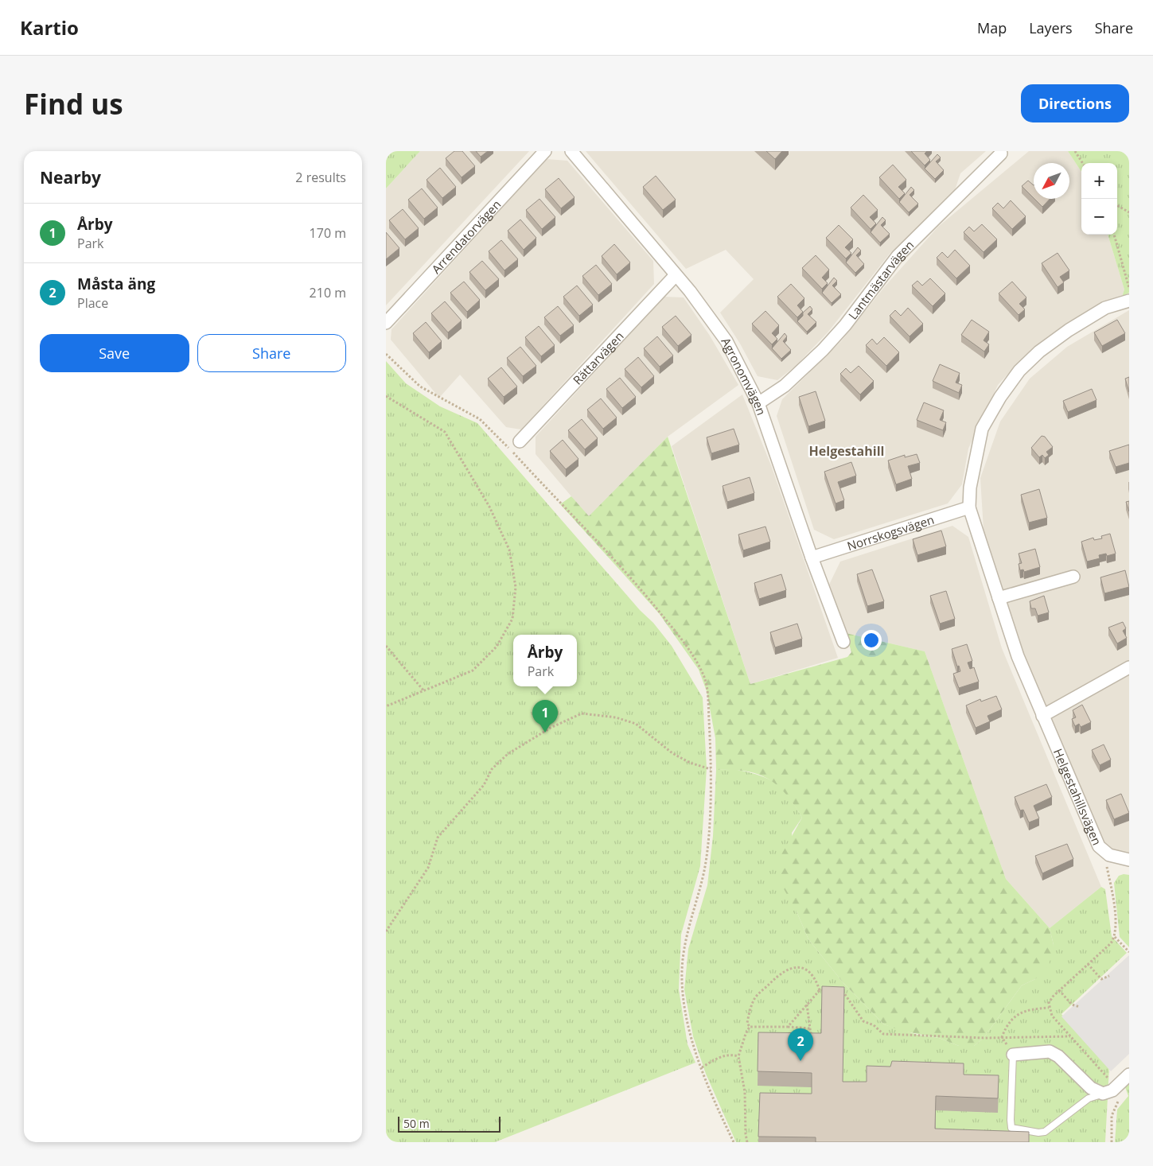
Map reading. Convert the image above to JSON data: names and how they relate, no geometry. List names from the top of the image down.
{
  "streets": {
    "street": [
      "Arrendatorvägen",
      "Lantmästarvägen",
      "Rättarvägen",
      "Agronomvägen",
      "Norrskogsvägen",
      "Helgestahillsvägen"
    ]
  },
  "crossings": [
    ["Lantmästarvägen", "Agronomvägen"],
    ["Rättarvägen", "Agronomvägen"],
    ["Agronomvägen", "Norrskogsvägen"],
    ["Norrskogsvägen", "Helgestahillsvägen"]
  ],
  "districts": ["Helgestahill"],
  "scale_bar": "50 m",
  "north": "bottom left",
  "page": {
    "header": "Kartio",
    "nav": ["Map", "Layers", "Share"],
    "buttons": [
      "Directions",
      ["Save", "Share"]
    ],
    "title": "Find us",
    "heading": ["Nearby", "2 results"],
    "map_buttons": ["+", "−"],
    "list": [
      {
        "mark": "1",
        "name": "Årby",
        "note": "Park",
        "value": "170 m"
      },
      {
        "mark": "2",
        "name": "Måsta äng",
        "note": "Place",
        "value": "210 m"
      }
    ],
    "popup": ["Årby", "Park"],
    "pins": ["1", "2"],
    "scale": "50 m"
  }
}
